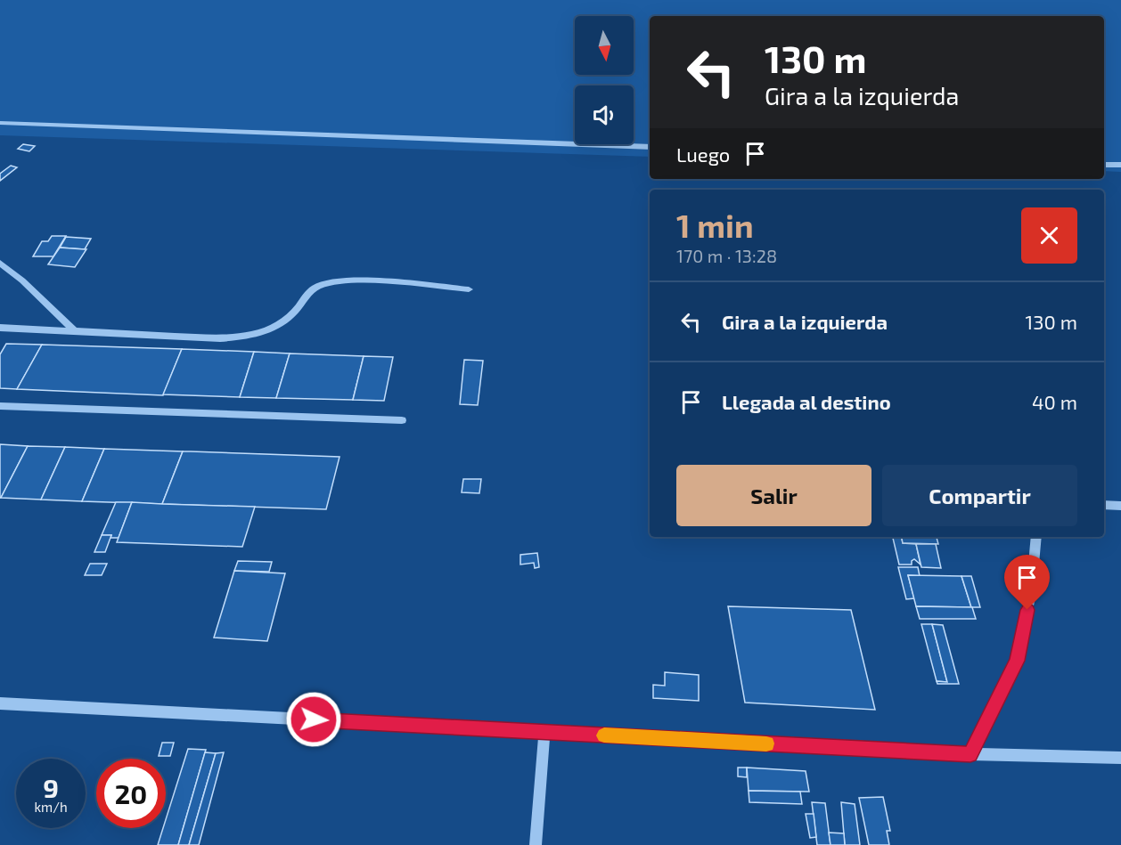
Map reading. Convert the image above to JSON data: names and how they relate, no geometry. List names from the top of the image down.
{
  "north": "bottom",
  "page": {
    "turn": ["130 m", "Gira a la izquierda"],
    "then": "Luego",
    "heading": ["1 min", "170 m · 13:28"],
    "list": [
      {
        "name": "Gira a la izquierda",
        "value": "130 m"
      },
      {
        "name": "Llegada al destino",
        "value": "40 m"
      }
    ],
    "buttons": ["Salir", "Compartir"],
    "speed": "9 km/h",
    "limit": "20"
  }
}
